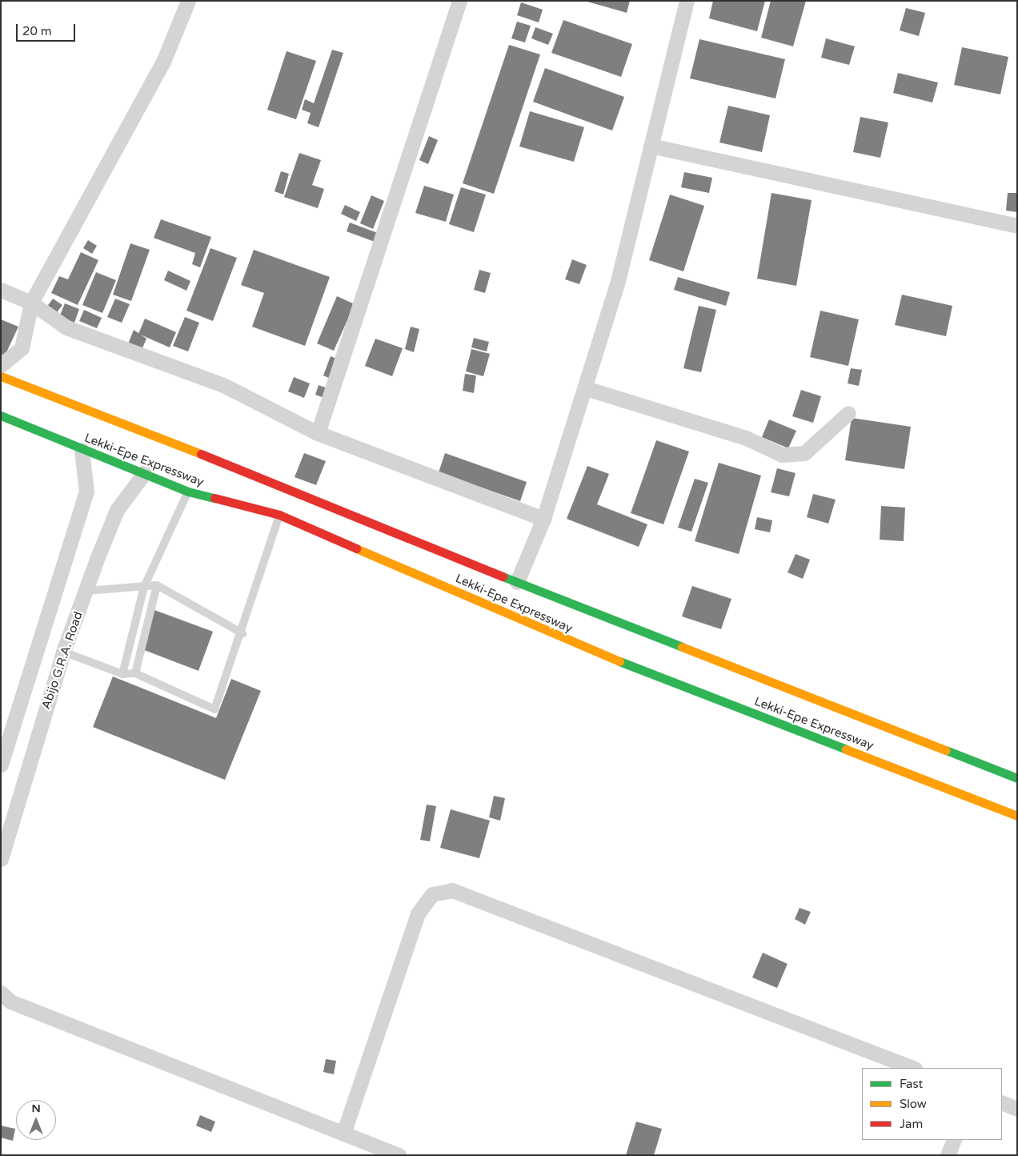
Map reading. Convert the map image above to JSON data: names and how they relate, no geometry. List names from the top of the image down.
{
  "streets": {
    "highway": ["Lekki-Epe Expressway"],
    "street": ["Abijo G.R.A. Road"]
  },
  "crossings": [
    ["Lekki-Epe Expressway", "Abijo G.R.A. Road"]
  ],
  "legend": ["Fast", "Slow", "Jam"],
  "scale_bar": "20 m",
  "north": "top"
}
